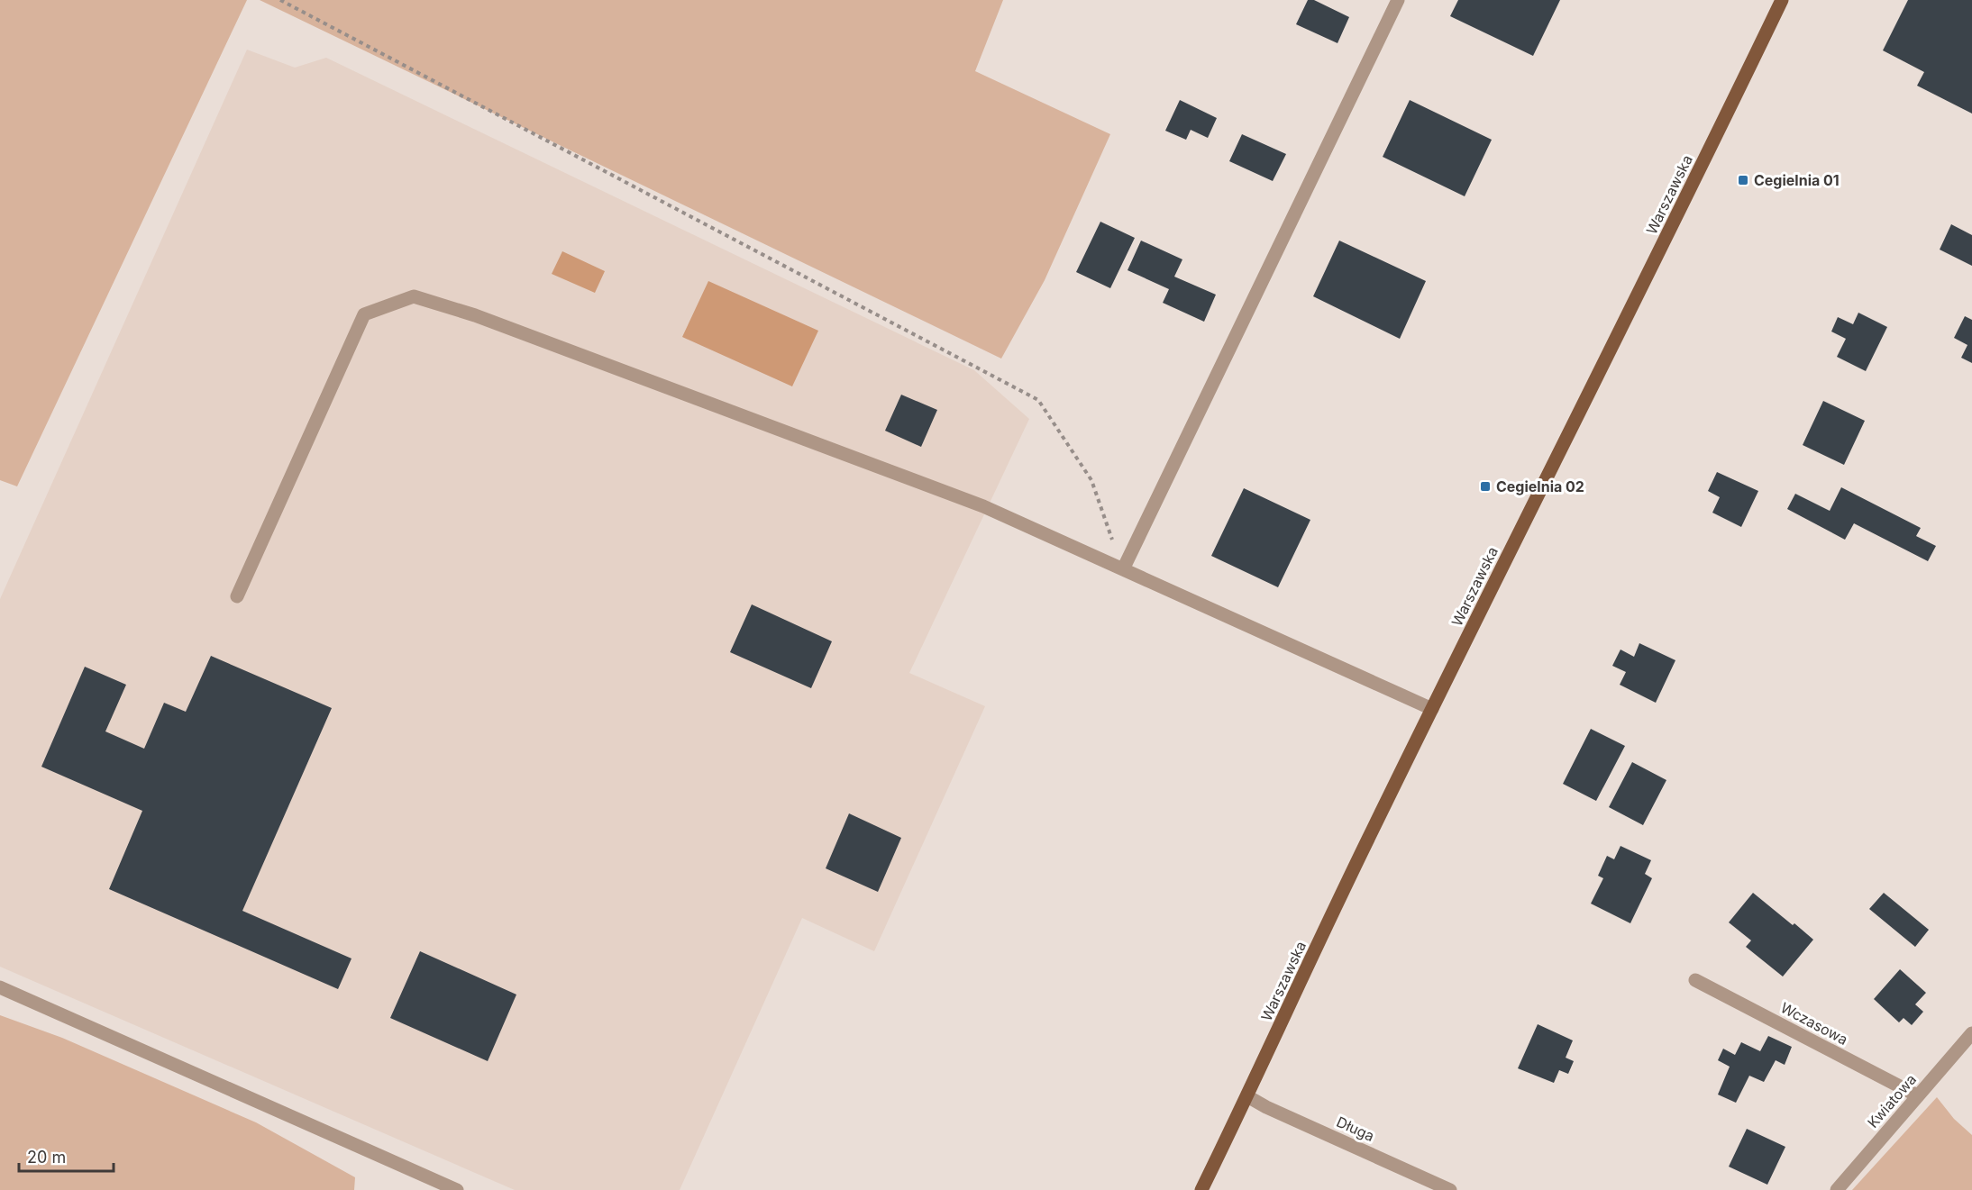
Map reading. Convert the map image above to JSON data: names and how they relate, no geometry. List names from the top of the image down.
{
  "streets": {
    "main road": ["Warszawska"],
    "street": ["Wczasowa", "Kwiatowa", "Długa"]
  },
  "crossings": [
    ["Warszawska", "Długa"],
    ["Wczasowa", "Kwiatowa"]
  ],
  "places": {
    "transit": ["Cegielnia 01", "Cegielnia 02"]
  },
  "scale_bar": "20 m"
}
